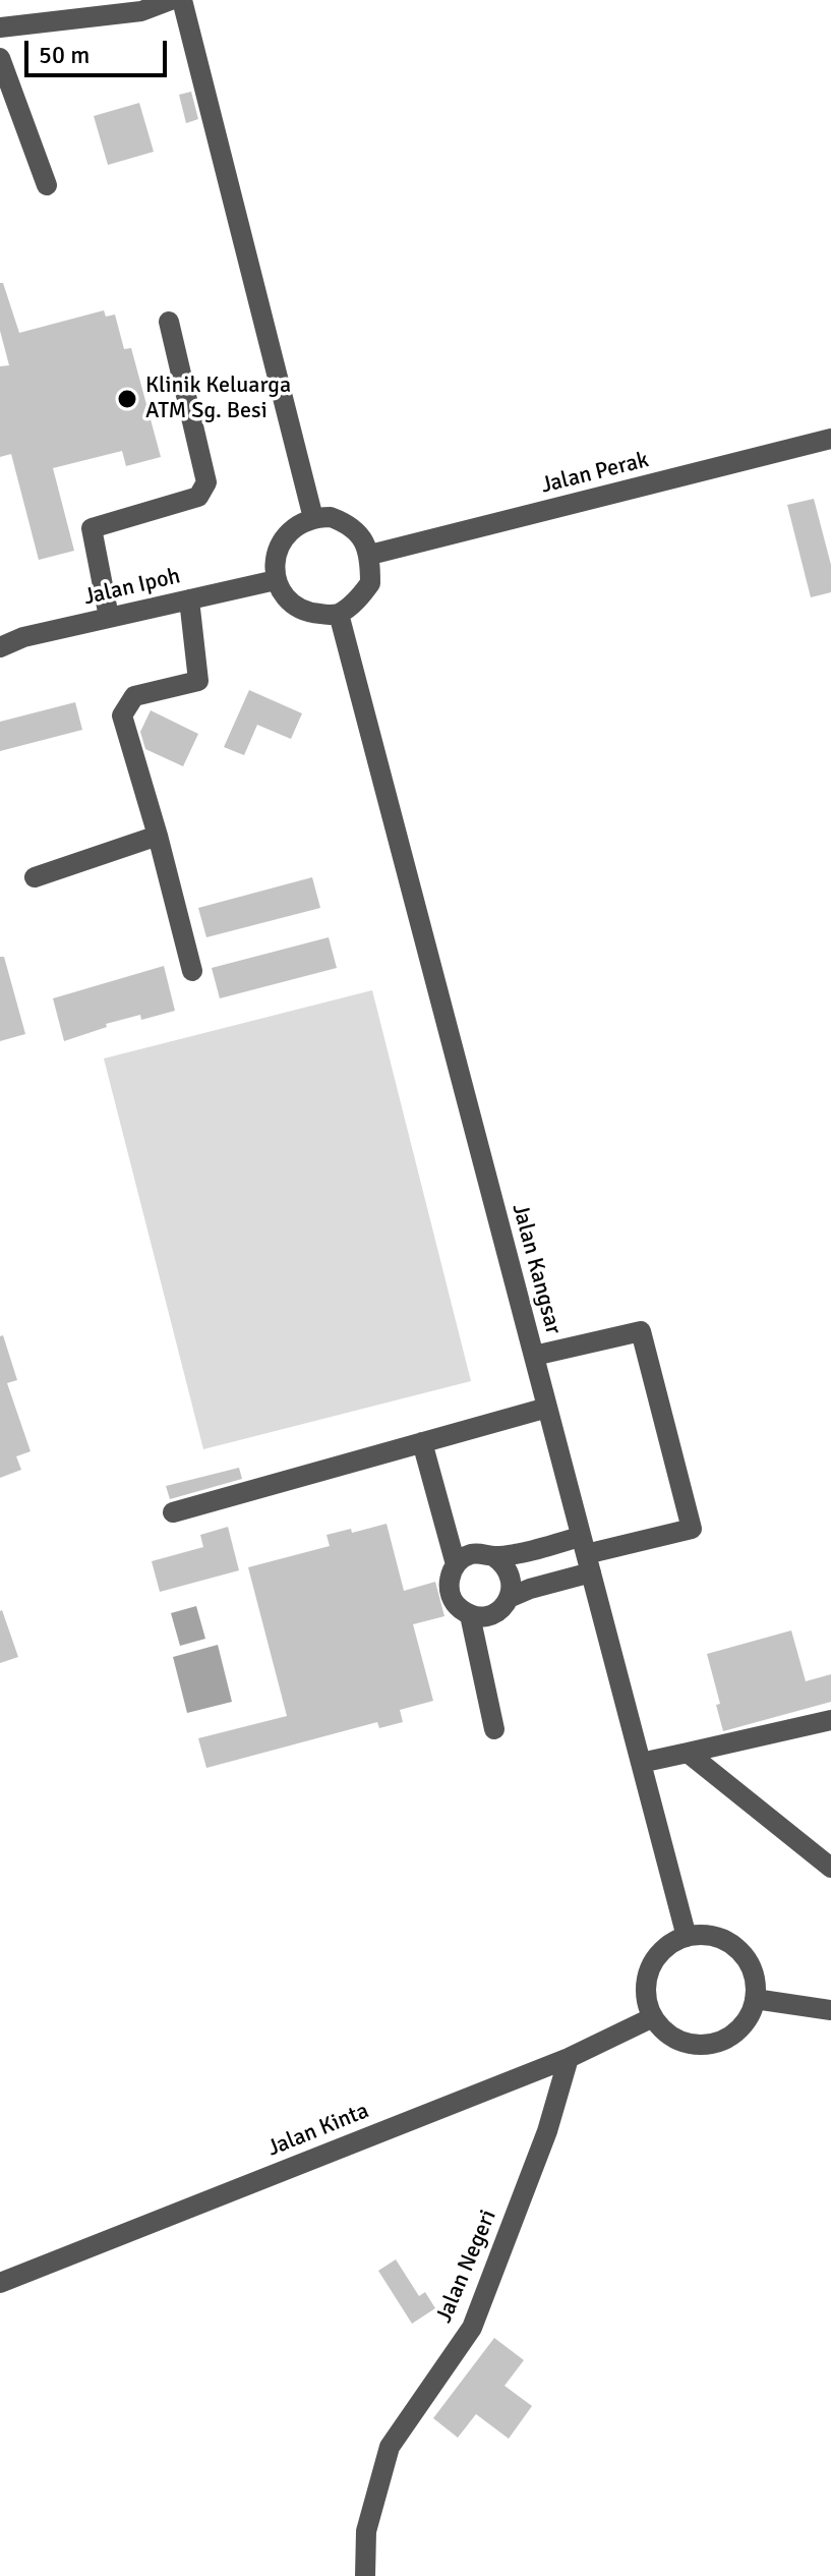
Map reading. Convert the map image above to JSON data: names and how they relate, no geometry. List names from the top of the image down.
{
  "streets": {
    "street": [
      "Jalan Perak",
      "Jalan Ipoh",
      "Jalan Kangsar",
      "Jalan Kinta",
      "Jalan Negeri"
    ]
  },
  "crossings": [
    ["Jalan Perak", "Jalan Ipoh"],
    ["Jalan Perak", "Jalan Kangsar"],
    ["Jalan Ipoh", "Jalan Kangsar"],
    ["Jalan Kangsar", "Jalan Kinta"],
    ["Jalan Kinta", "Jalan Negeri"]
  ],
  "places": ["Klinik Keluarga ATM Sg. Besi"],
  "scale_bar": "50 m"
}
